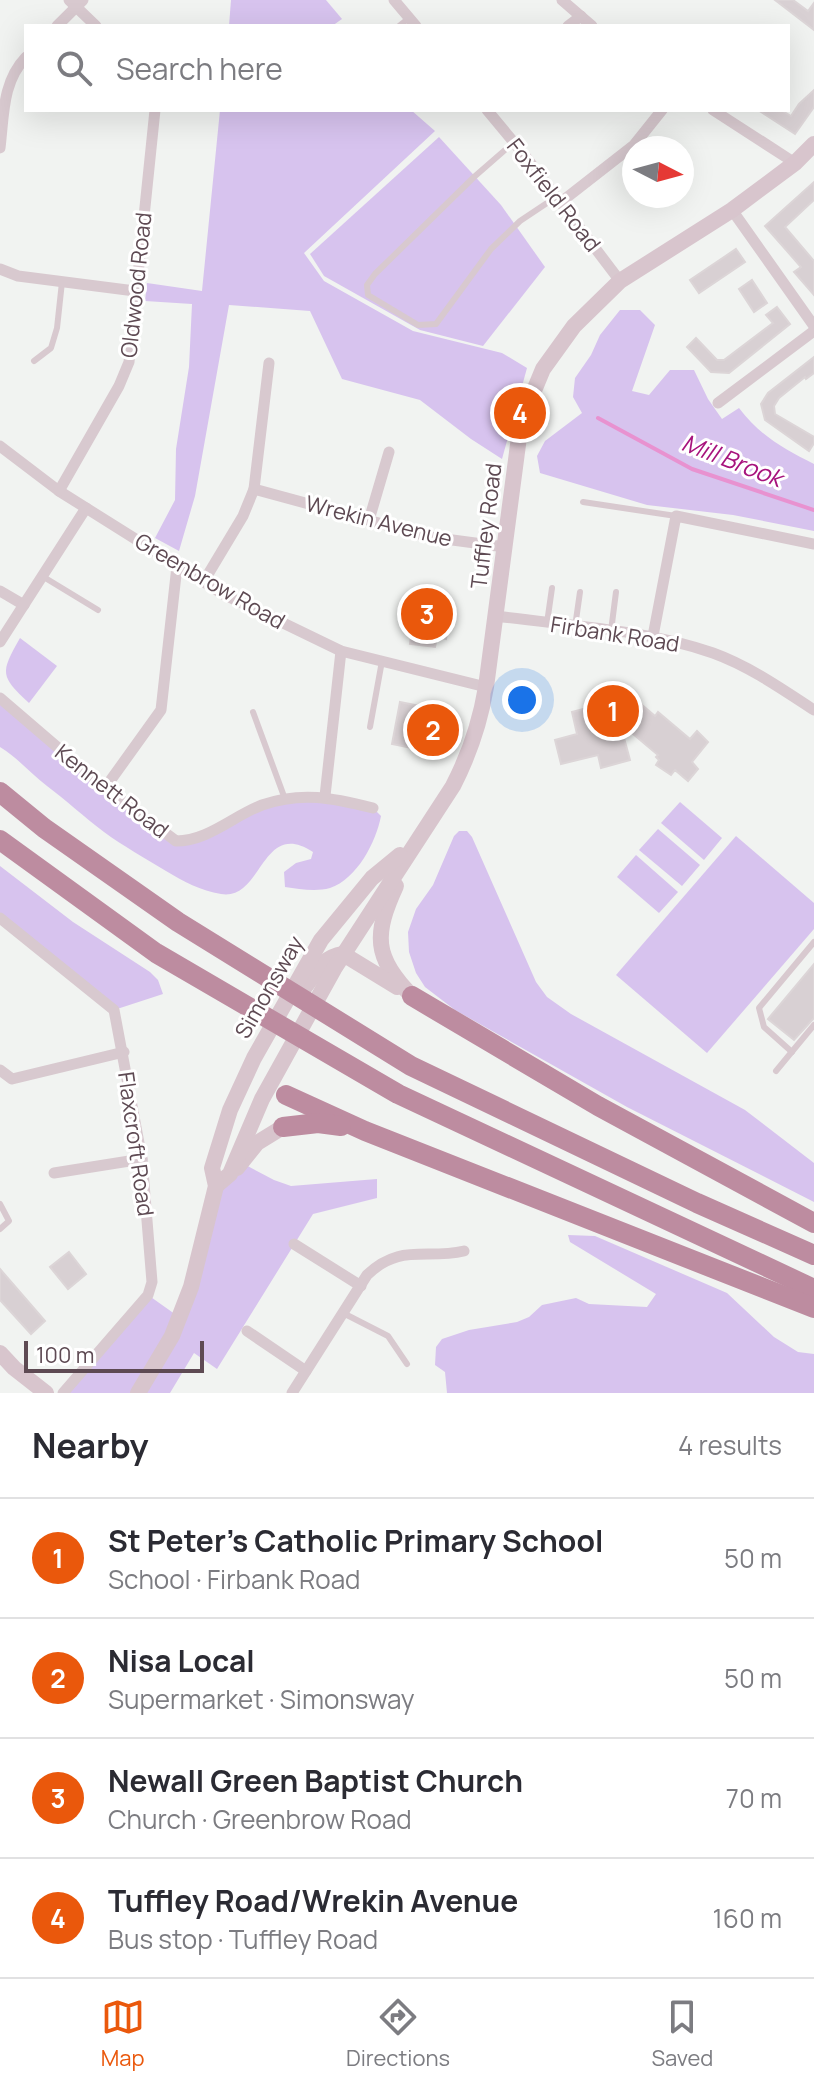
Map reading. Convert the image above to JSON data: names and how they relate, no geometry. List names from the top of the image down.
{
  "streets": {
    "street": [
      "Foxfield Road",
      "Oldwood Road",
      "Wrekin Avenue",
      "Tuffley Road",
      "Greenbrow Road",
      "Firbank Road",
      "Kennett Road",
      "Simonsway",
      "Flaxcroft Road"
    ]
  },
  "crossings": [
    ["Foxfield Road", "Tuffley Road"],
    ["Oldwood Road", "Greenbrow Road"],
    ["Wrekin Avenue", "Tuffley Road"],
    ["Tuffley Road", "Firbank Road"],
    ["Tuffley Road", "Simonsway"],
    ["Greenbrow Road", "Simonsway"],
    ["Firbank Road", "Simonsway"]
  ],
  "water": ["Mill Brook"],
  "scale_bar": "100 m",
  "north": "right",
  "page": {
    "search": "Search here",
    "pins": [
      "4",
      "3",
      "1",
      "2"
    ],
    "scale": "100 m",
    "heading": ["Nearby", "4 results"],
    "list": [
      {
        "mark": "1",
        "name": "St Peter's Catholic Primary School",
        "note": "School · Firbank Road",
        "value": "50 m"
      },
      {
        "mark": "2",
        "name": "Nisa Local",
        "note": "Supermarket · Simonsway",
        "value": "50 m"
      },
      {
        "mark": "3",
        "name": "Newall Green Baptist Church",
        "note": "Church · Greenbrow Road",
        "value": "70 m"
      },
      {
        "mark": "4",
        "name": "Tuffley Road/Wrekin Avenue",
        "note": "Bus stop · Tuffley Road",
        "value": "160 m"
      }
    ],
    "nav": ["Map", "Directions", "Saved"]
  }
}
